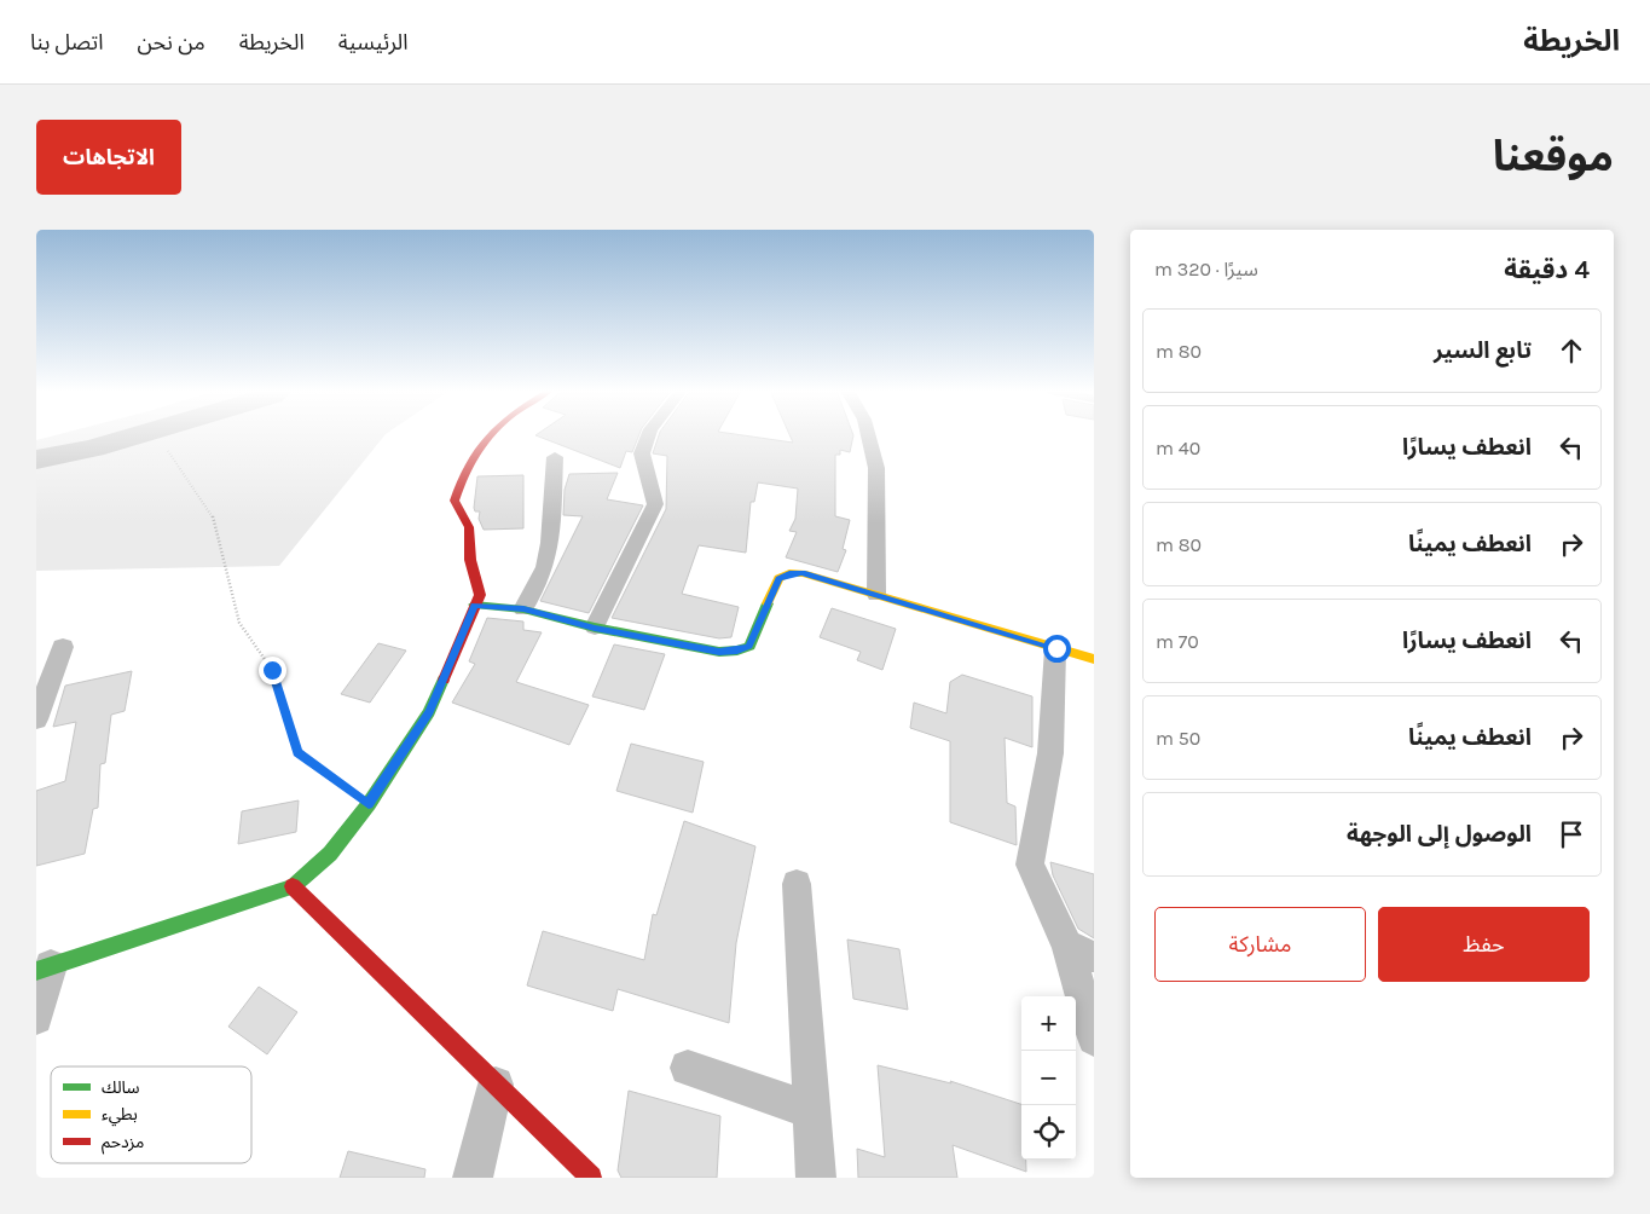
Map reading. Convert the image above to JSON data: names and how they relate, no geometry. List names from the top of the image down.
{
  "legend": ["سالك", "بطيء", "مزدحم"],
  "page": {
    "header": "الخريطة",
    "nav": [
      "الرئيسية",
      "الخريطة",
      "من نحن",
      "اتصل بنا"
    ],
    "title": "موقعنا",
    "buttons": [
      "الاتجاهات",
      ["حفظ", "مشاركة"]
    ],
    "heading": ["4 دقيقة", "سيرًا · 320 m"],
    "list": [
      ["تابع السير", "80 m"],
      ["انعطف يسارًا", "40 m"],
      ["انعطف يمينًا", "80 m"],
      ["انعطف يسارًا", "70 m"],
      ["انعطف يمينًا", "50 m"],
      "الوصول إلى الوجهة"
    ],
    "map_buttons": ["+", "−"]
  }
}
